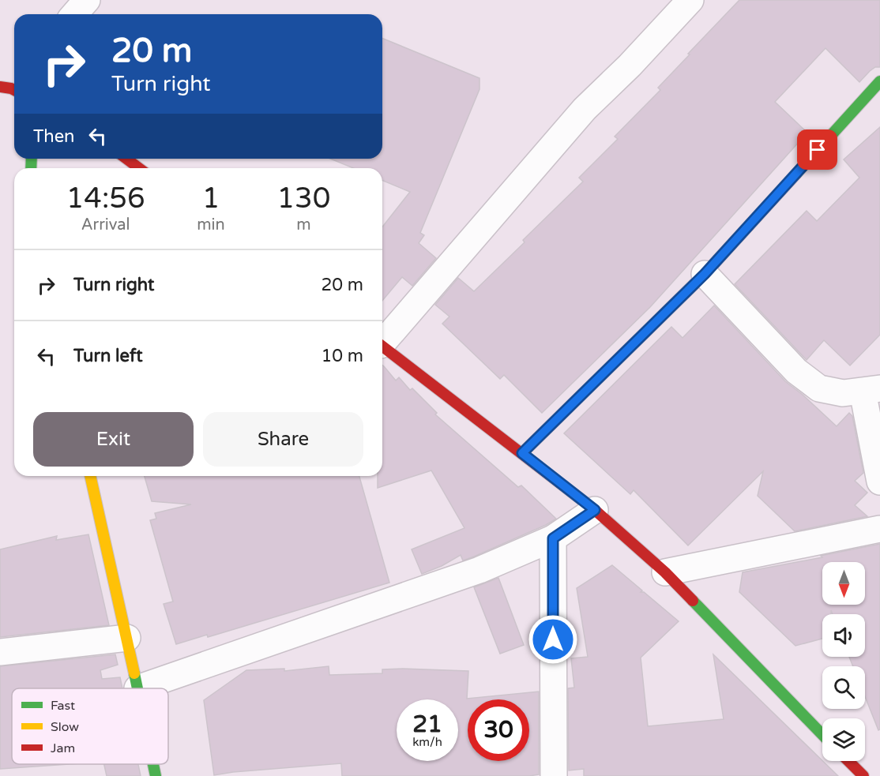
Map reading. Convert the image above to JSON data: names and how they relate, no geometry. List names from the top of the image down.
{
  "legend": ["Fast", "Slow", "Jam"],
  "north": "bottom",
  "page": {
    "turn": ["20 m", "Turn right"],
    "then": "Then",
    "eta": [
      "14:56",
      "Arrival",
      "1",
      "min",
      "130",
      "m"
    ],
    "list": [
      {
        "name": "Turn right",
        "value": "20 m"
      },
      {
        "name": "Turn left",
        "value": "10 m"
      }
    ],
    "buttons": ["Exit", "Share"],
    "speed": "21 km/h",
    "limit": "30"
  }
}
